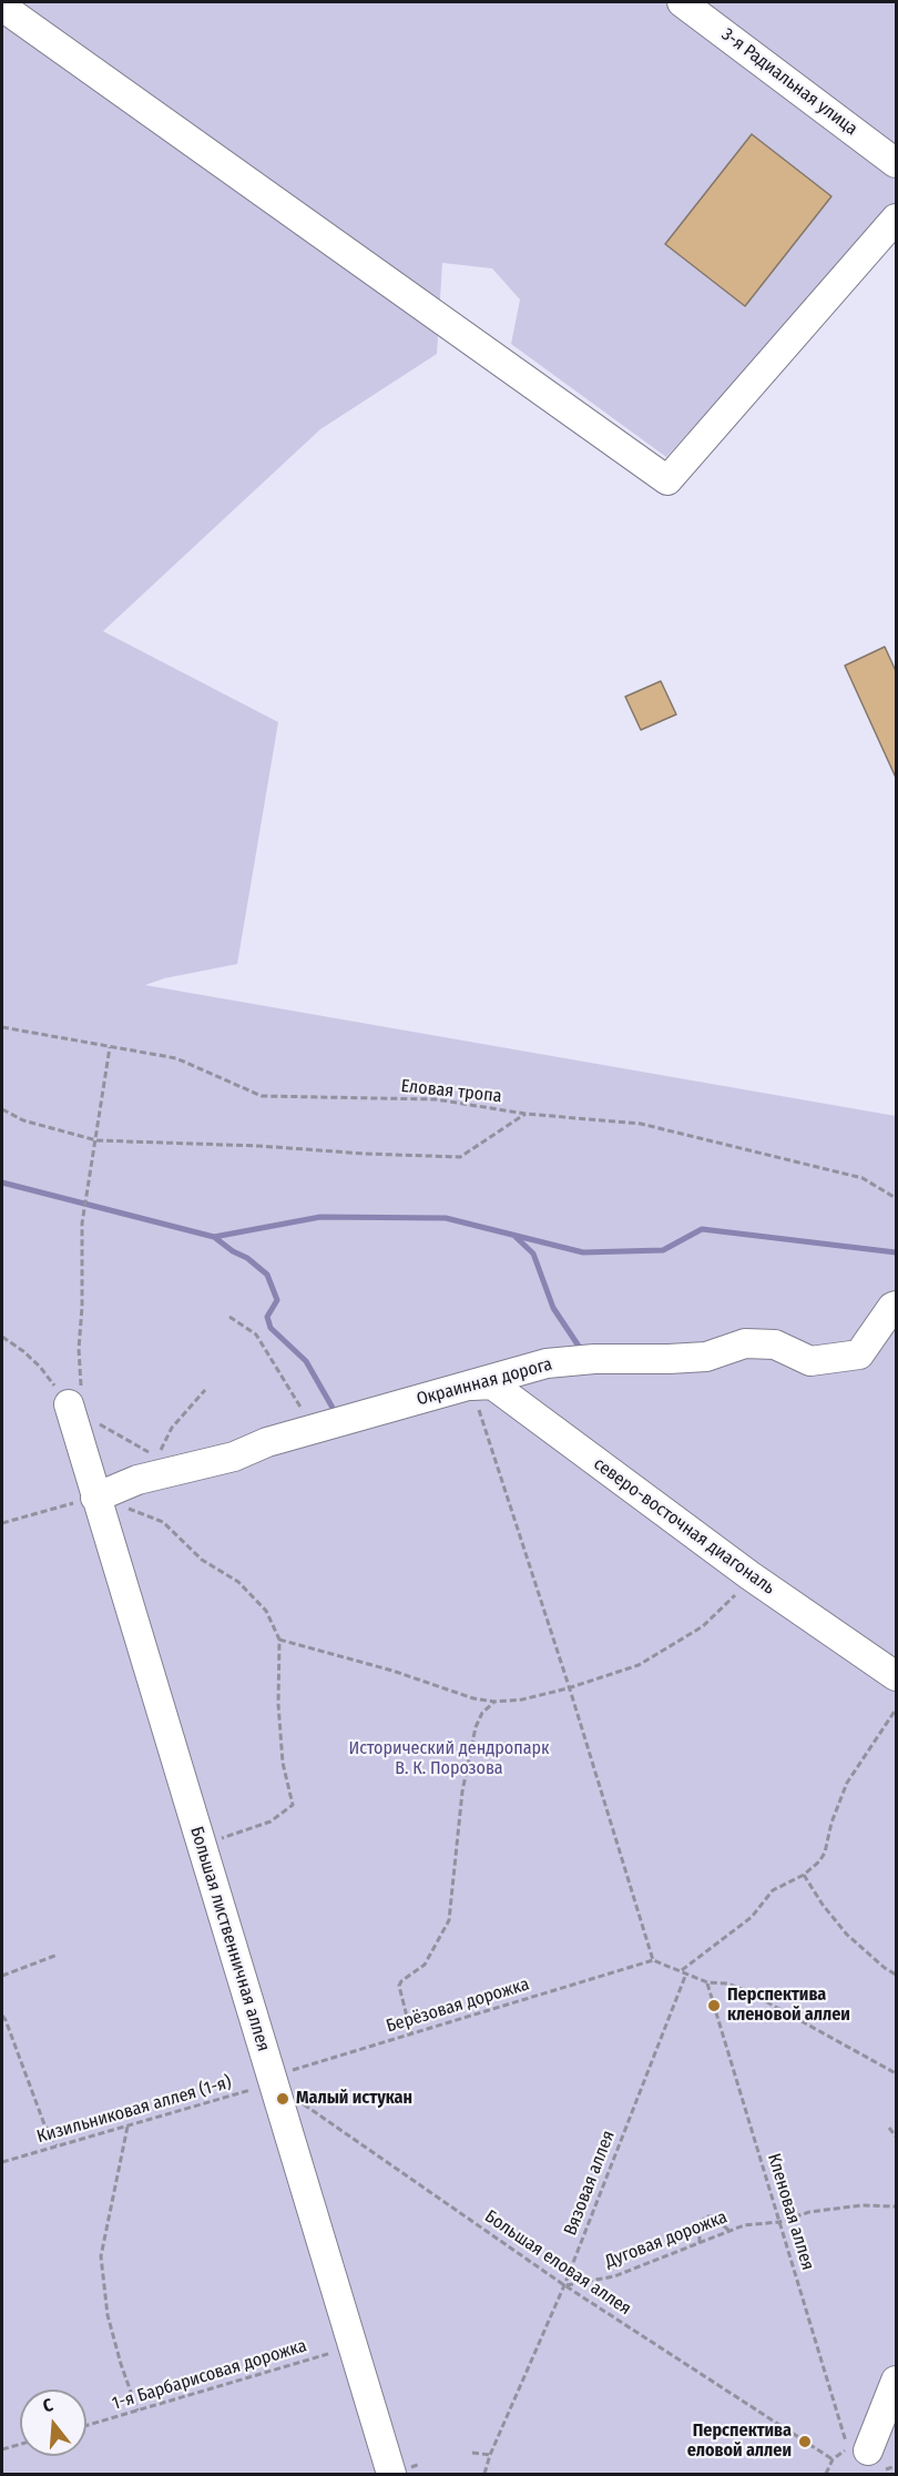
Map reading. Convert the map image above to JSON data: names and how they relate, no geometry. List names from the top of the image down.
{
  "streets": {
    "street": [
      "3-я Радиальная улица",
      "Окраинная дорога",
      "северо-восточная диагональ",
      "Большая лиственничная аллея"
    ],
    "path": [
      "Еловая тропа",
      "Берёзовая дорожка",
      "Кизильниковая аллея (1-я)",
      "Вязовая аллея",
      "Кленовая аллея",
      "Дуговая дорожка",
      "Большая еловая аллея",
      "1-я Барбарисовая дорожка"
    ]
  },
  "crossings": [
    ["Окраинная дорога", "северо-восточная диагональ"],
    ["Окраинная дорога", "Большая лиственничная аллея"],
    ["Большая лиственничная аллея", "Берёзовая дорожка"],
    ["Большая лиственничная аллея", "Кизильниковая аллея (1-я)"],
    ["Большая лиственничная аллея", "Большая еловая аллея"],
    ["Большая лиственничная аллея", "1-я Барбарисовая дорожка"],
    ["Берёзовая дорожка", "Кизильниковая аллея (1-я)"],
    ["Берёзовая дорожка", "Большая еловая аллея"],
    ["Кизильниковая аллея (1-я)", "Большая еловая аллея"],
    ["Вязовая аллея", "Дуговая дорожка"],
    ["Вязовая аллея", "Большая еловая аллея"],
    ["Кленовая аллея", "Дуговая дорожка"],
    ["Дуговая дорожка", "Большая еловая аллея"]
  ],
  "parks": ["Исторический дендропарк В. К. Порозова"],
  "places": ["Перспектива кленовой аллеи", "Малый истукан", "Перспектива еловой аллеи"],
  "north": "top"
}
